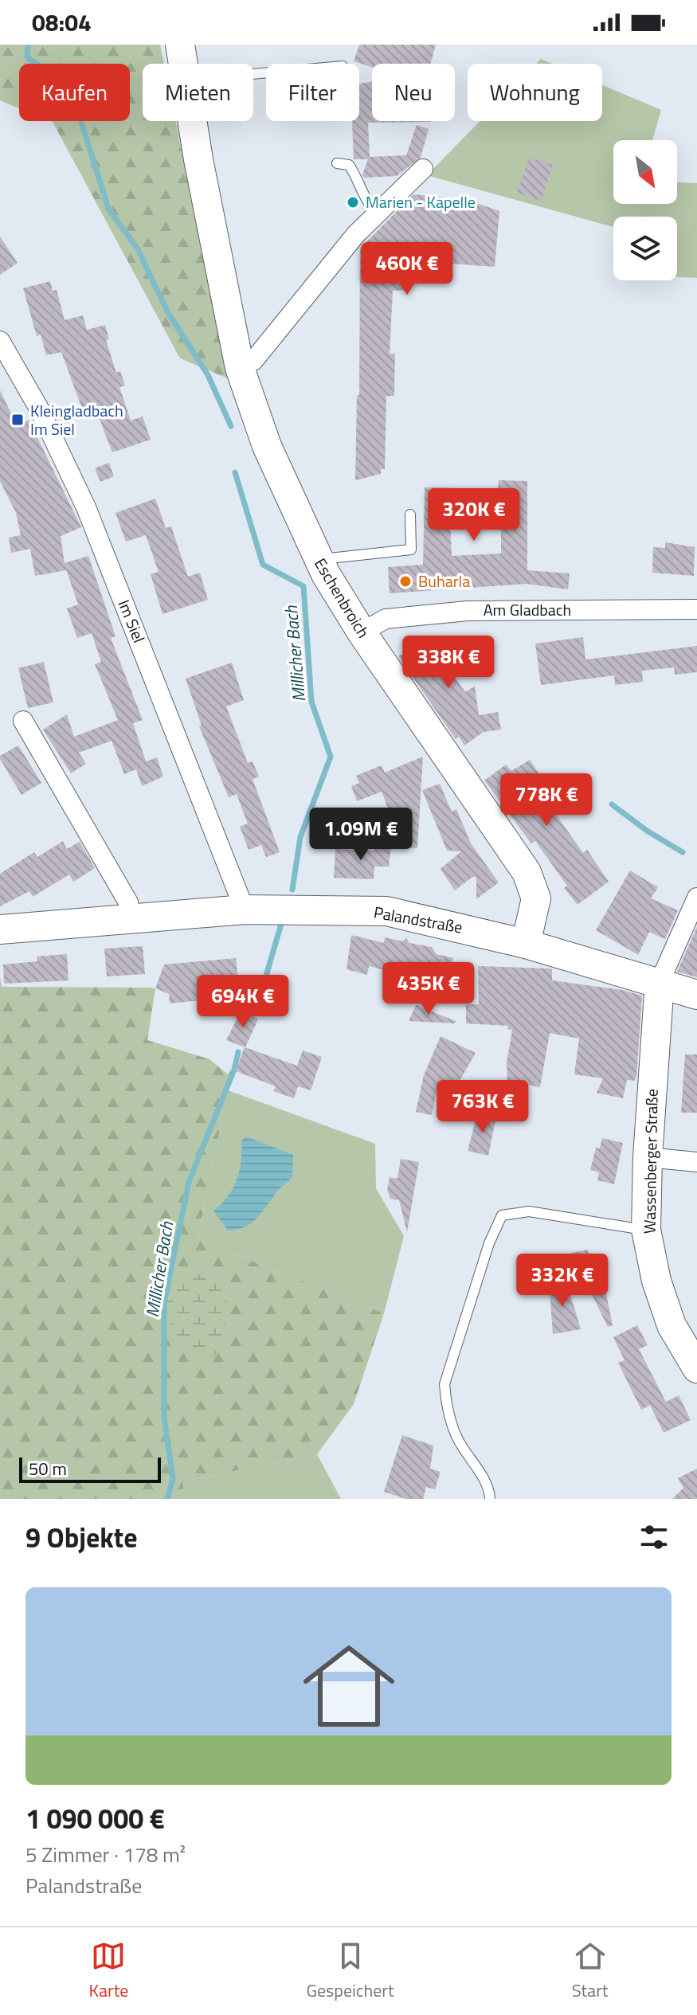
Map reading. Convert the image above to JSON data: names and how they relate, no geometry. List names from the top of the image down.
{
  "streets": {
    "street": [
      "Eschenbroich",
      "Am Gladbach",
      "Im Siel",
      "Palandstraße",
      "Wassenberger Straße"
    ]
  },
  "crossings": [
    ["Eschenbroich", "Am Gladbach"],
    ["Eschenbroich", "Palandstraße"],
    ["Im Siel", "Palandstraße"],
    ["Palandstraße", "Wassenberger Straße"]
  ],
  "water": ["Millicher Bach"],
  "places": {
    "other": ["Marien - Kapelle", "Buharla"],
    "transit": ["Kleingladbach Im Siel"]
  },
  "scale_bar": "50 m",
  "north": "bottom right",
  "page": {
    "status": "08:04",
    "chip": [
      "Kaufen",
      "Mieten",
      "Filter",
      "Neu",
      "Wohnung"
    ],
    "price": [
      "460K €",
      "320K €",
      "338K €",
      "778K €",
      "1.09M €",
      "435K €",
      "694K €",
      "763K €",
      "332K €"
    ],
    "scale": "50 m",
    "heading": "9 Objekte",
    "list": [
      {
        "name": "1 090 000 €",
        "note": "5 Zimmer · 178 m² · Palandstraße"
      }
    ],
    "tabs": ["Karte", "Gespeichert", "Start"]
  }
}
